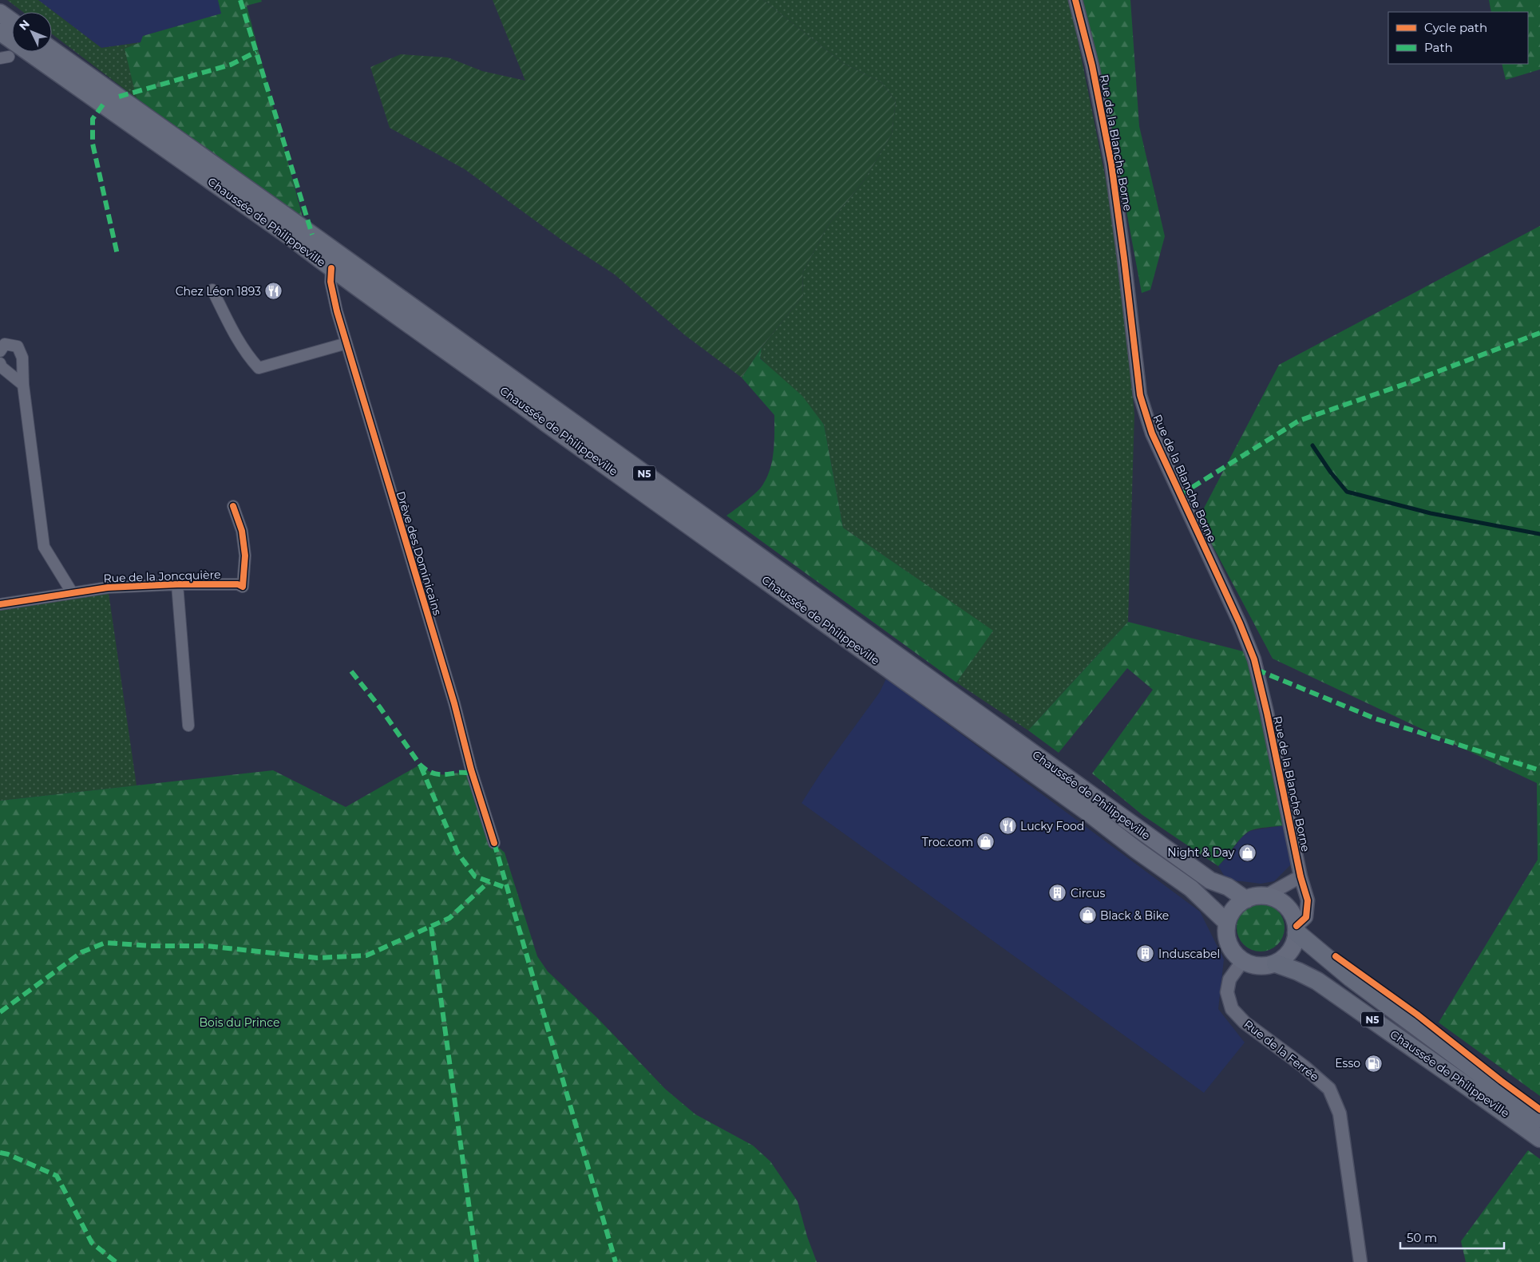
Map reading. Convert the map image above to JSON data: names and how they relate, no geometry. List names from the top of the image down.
{
  "streets": {
    "highway": ["Chaussée de Philippeville", "N5"],
    "street": [
      "Rue de la Blanche Borne",
      "Drève des Dominicains",
      "Rue de la Joncquière",
      "Rue de la Ferrée"
    ]
  },
  "crossings": [
    ["Rue de la Blanche Borne", "Chaussée de Philippeville"],
    ["Rue de la Blanche Borne", "N5"],
    ["Rue de la Blanche Borne", "Rue de la Ferrée"],
    ["Chaussée de Philippeville", "N5"],
    ["Chaussée de Philippeville", "Drève des Dominicains"],
    ["Chaussée de Philippeville", "Rue de la Ferrée"],
    ["N5", "Rue de la Ferrée"]
  ],
  "parks": ["Bois du Prince"],
  "places": {
    "restaurant": ["Chez Léon 1893", "Lucky Food"],
    "shop": ["Troc.com", "Night & Day", "Black & Bike"],
    "building": ["Circus", "Induscabel"],
    "fuel station": ["Esso"]
  },
  "legend": ["Cycle path", "Path"],
  "scale_bar": "50 m",
  "north": "top left"
}
